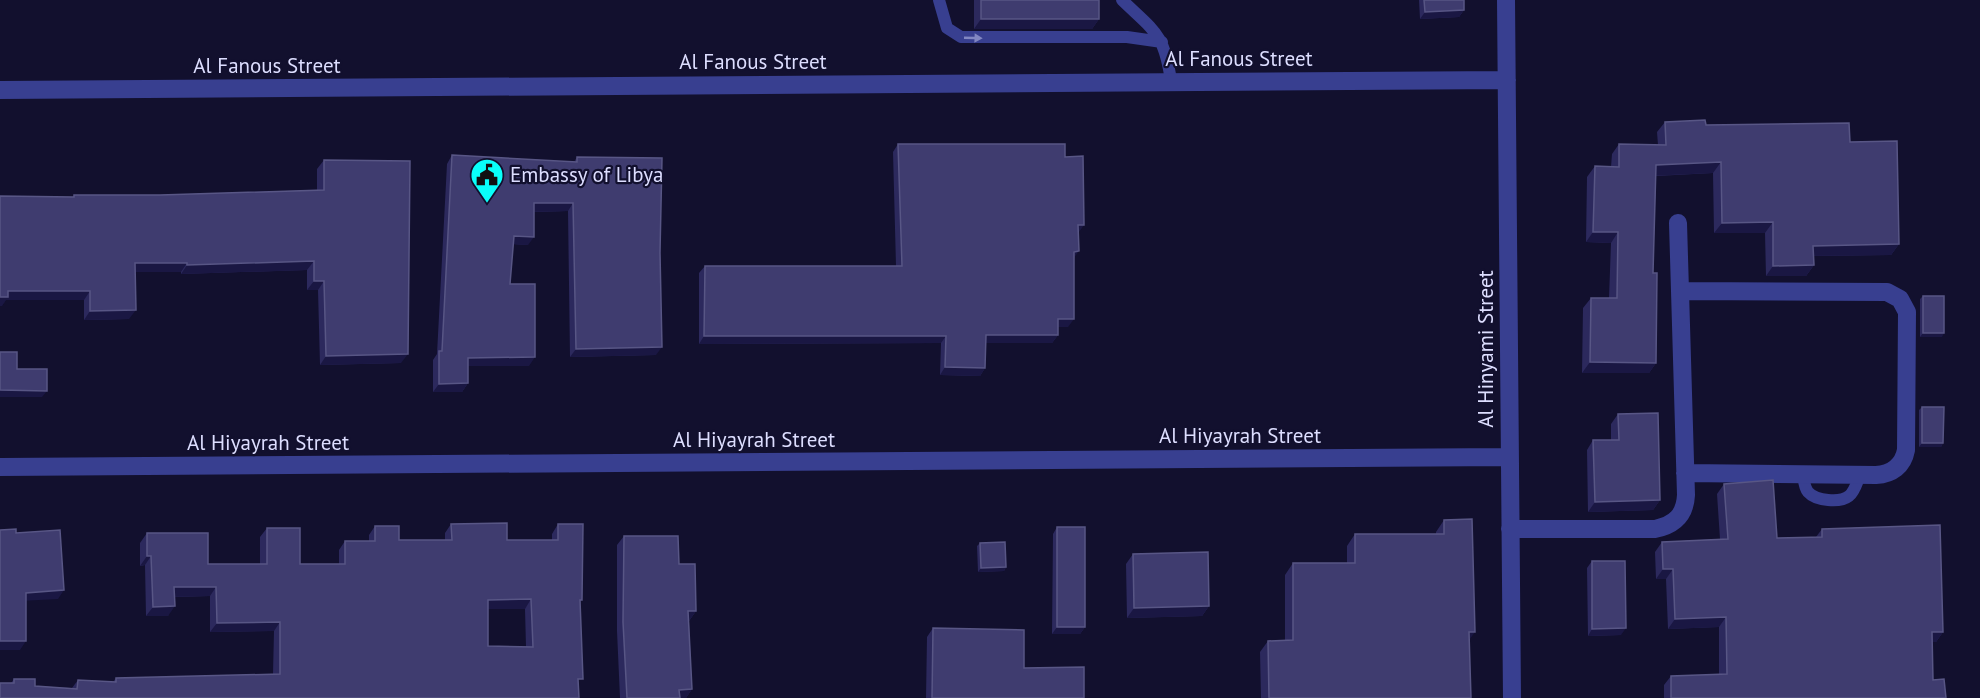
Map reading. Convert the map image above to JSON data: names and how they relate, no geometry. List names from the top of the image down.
{
  "streets": {
    "street": ["Al Fanous Street", "Al Hinyami Street", "Al Hiyayrah Street"]
  },
  "crossings": [
    ["Al Fanous Street", "Al Hinyami Street"],
    ["Al Hinyami Street", "Al Hiyayrah Street"]
  ],
  "places": {
    "public building": ["Embassy of Libya"]
  }
}
